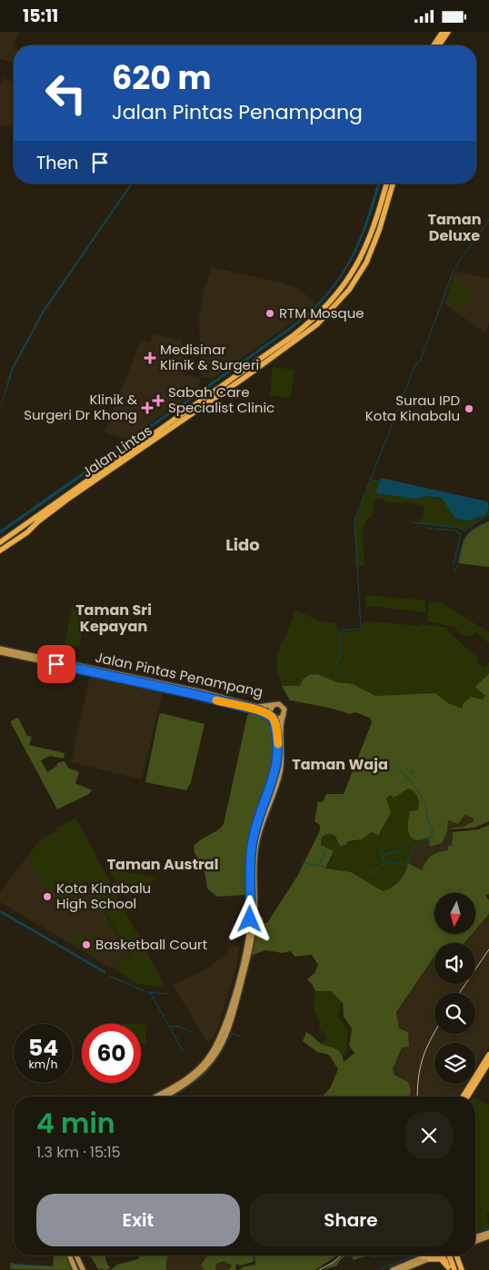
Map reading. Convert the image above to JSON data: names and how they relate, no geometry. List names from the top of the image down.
{
  "streets": {
    "highway": ["Jalan Lintas"],
    "main road": ["Jalan Pintas Penampang"]
  },
  "districts": [
    "Taman Deluxe",
    "Lido",
    "Taman Sri Kepayan",
    "Taman Waja",
    "Taman Austral"
  ],
  "places": {
    "other": [
      "RTM Mosque",
      "Surau IPD Kota Kinabalu",
      "Kota Kinabalu High School",
      "Basketball Court"
    ],
    "health": ["Medisinar Klinik & Surgeri", "Sabah Care Specialist Clinic", "Klinik & Surgeri Dr Khong"]
  },
  "north": "bottom",
  "page": {
    "status": "15:11",
    "turn": ["620 m", "Jalan Pintas Penampang"],
    "then": "Then",
    "speed": "54 km/h",
    "limit": "60",
    "heading": ["4 min", "1.3 km · 15:15"],
    "buttons": ["Exit", "Share"]
  }
}
